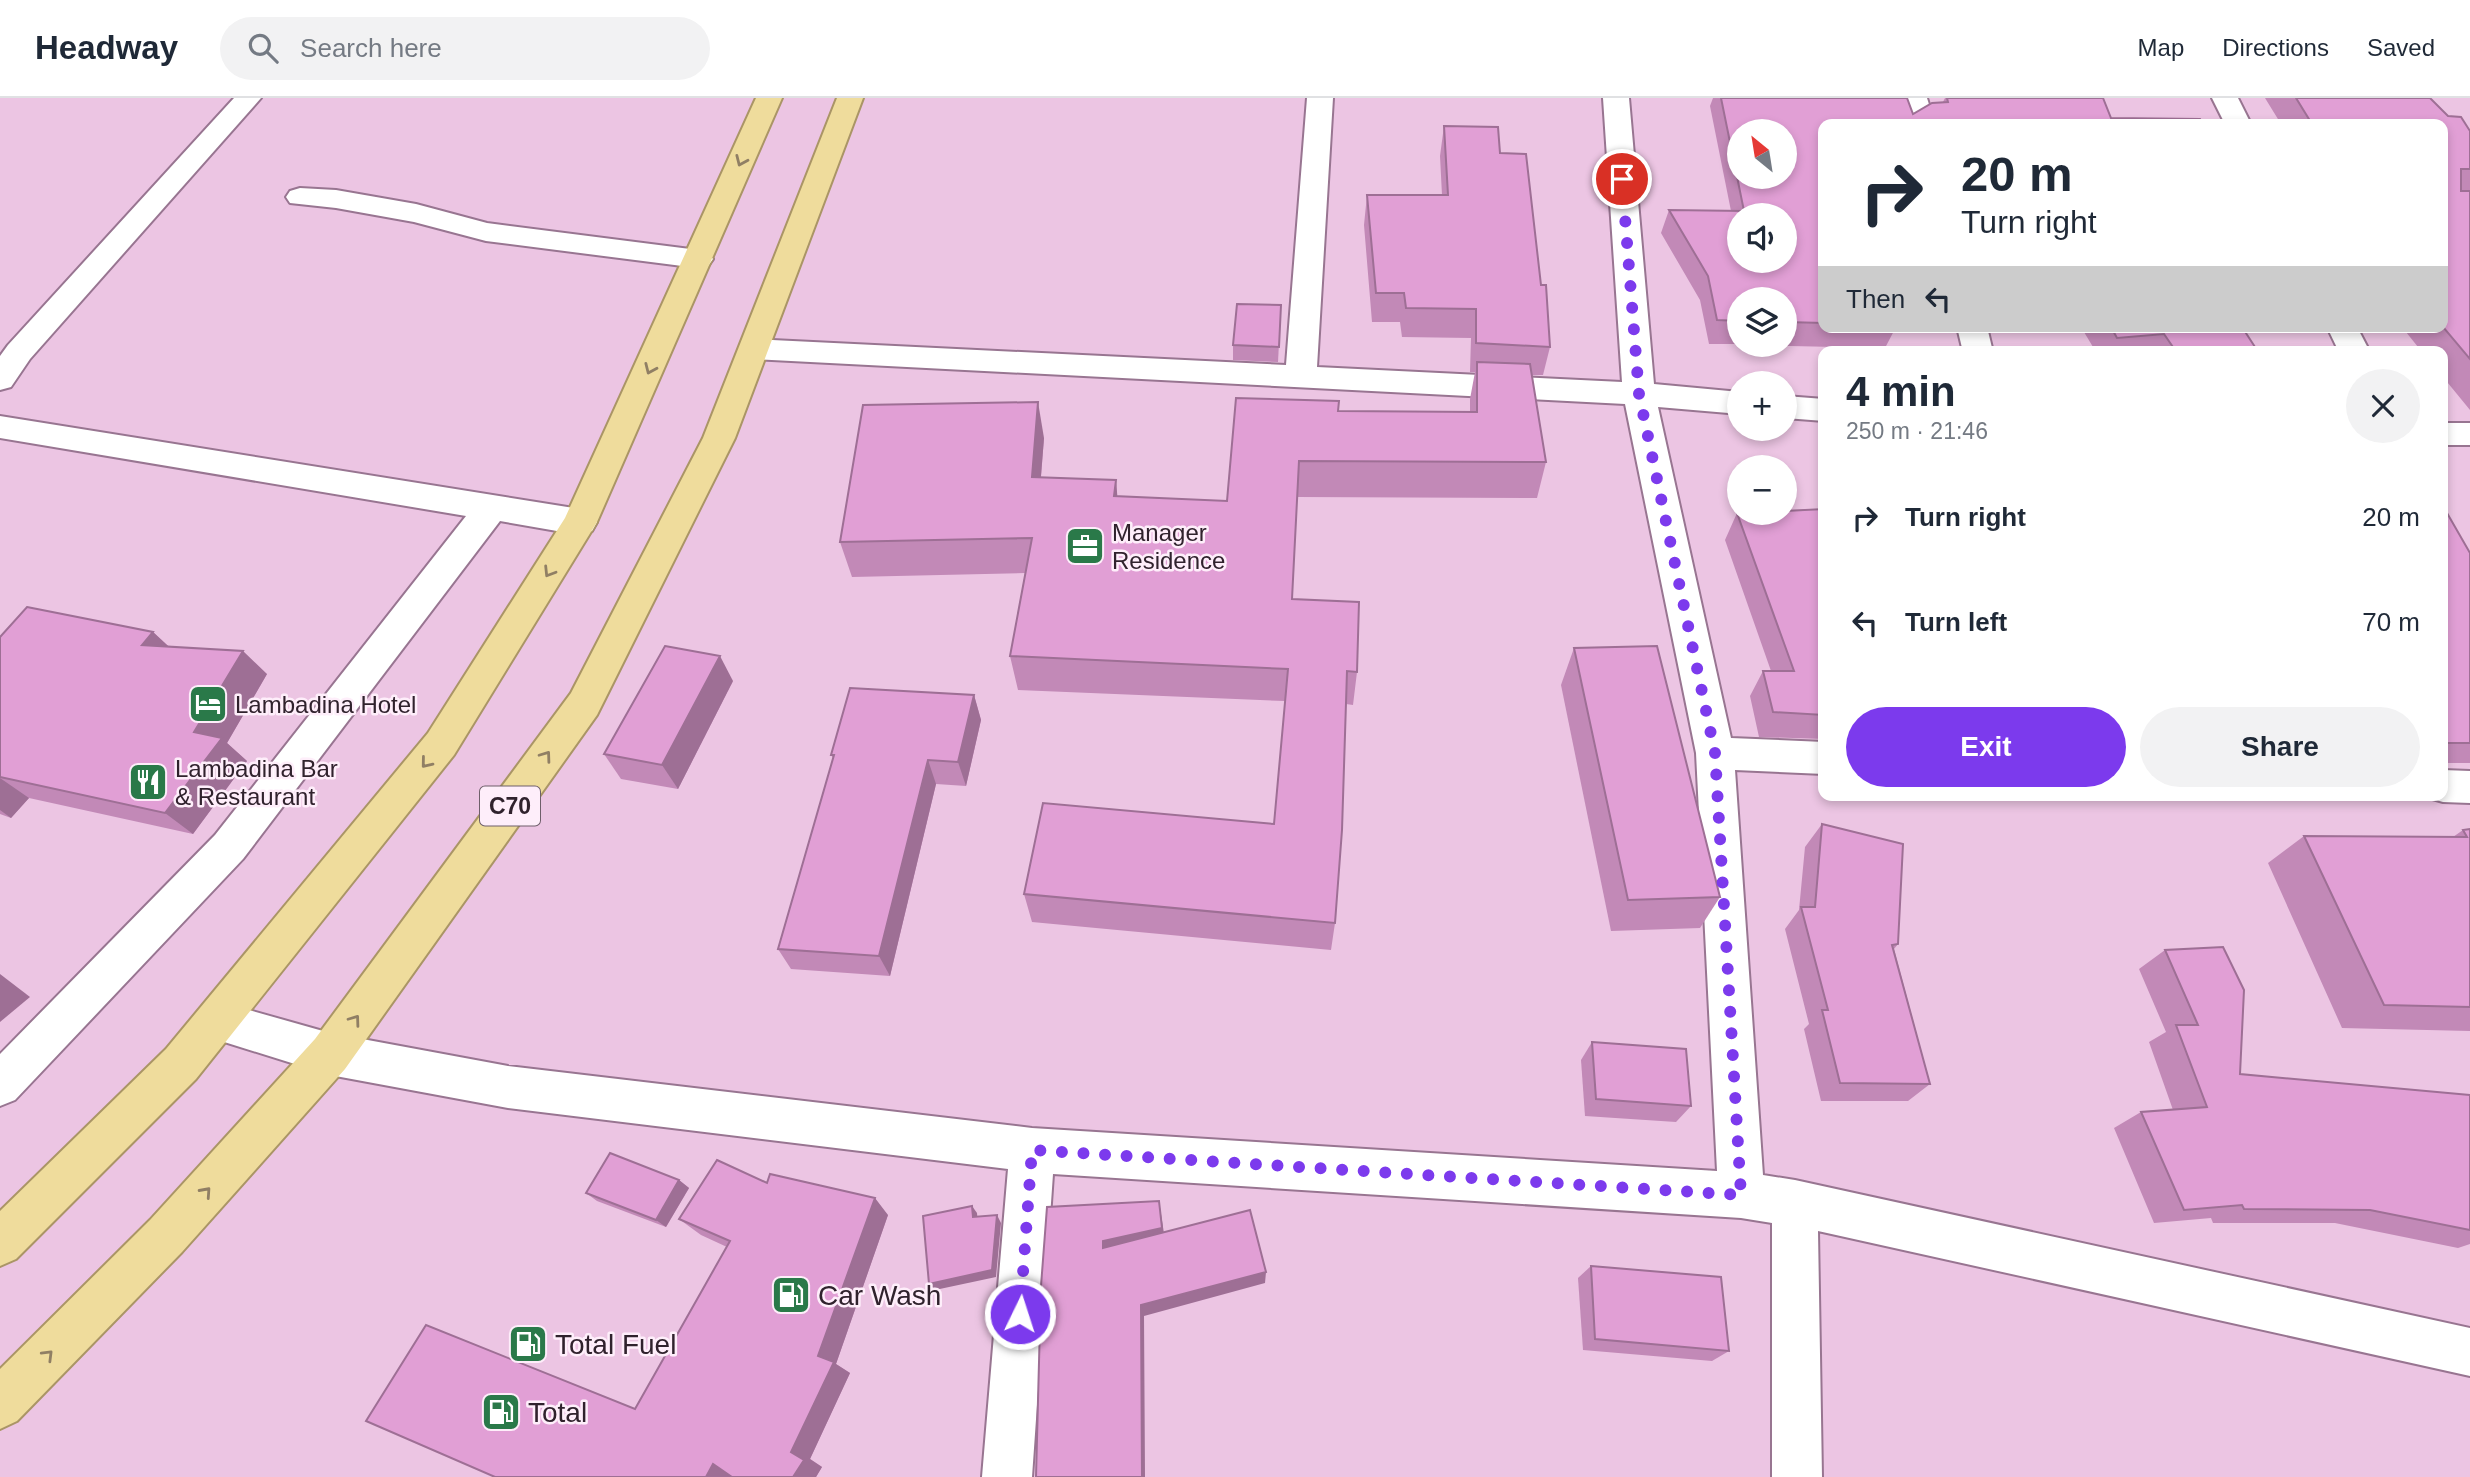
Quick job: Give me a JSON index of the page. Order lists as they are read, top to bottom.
{
  "streets": {
    "highway": ["C70"]
  },
  "places": {
    "office": ["Manager Residence"],
    "hotel": ["Lambadina Hotel"],
    "restaurant": ["Lambadina Bar & Restaurant"],
    "fuel station": ["Car Wash", "Total Fuel", "Total"]
  },
  "north": "top left",
  "page": {
    "header": "Headway",
    "search": "Search here",
    "nav": ["Map", "Directions", "Saved"],
    "map_buttons": ["+", "−"],
    "turn": ["20 m", "Turn right"],
    "then": "Then",
    "heading": ["4 min", "250 m · 21:46"],
    "list": [
      {
        "name": "Turn right",
        "value": "20 m"
      },
      {
        "name": "Turn left",
        "value": "70 m"
      }
    ],
    "buttons": ["Exit", "Share"]
  }
}
